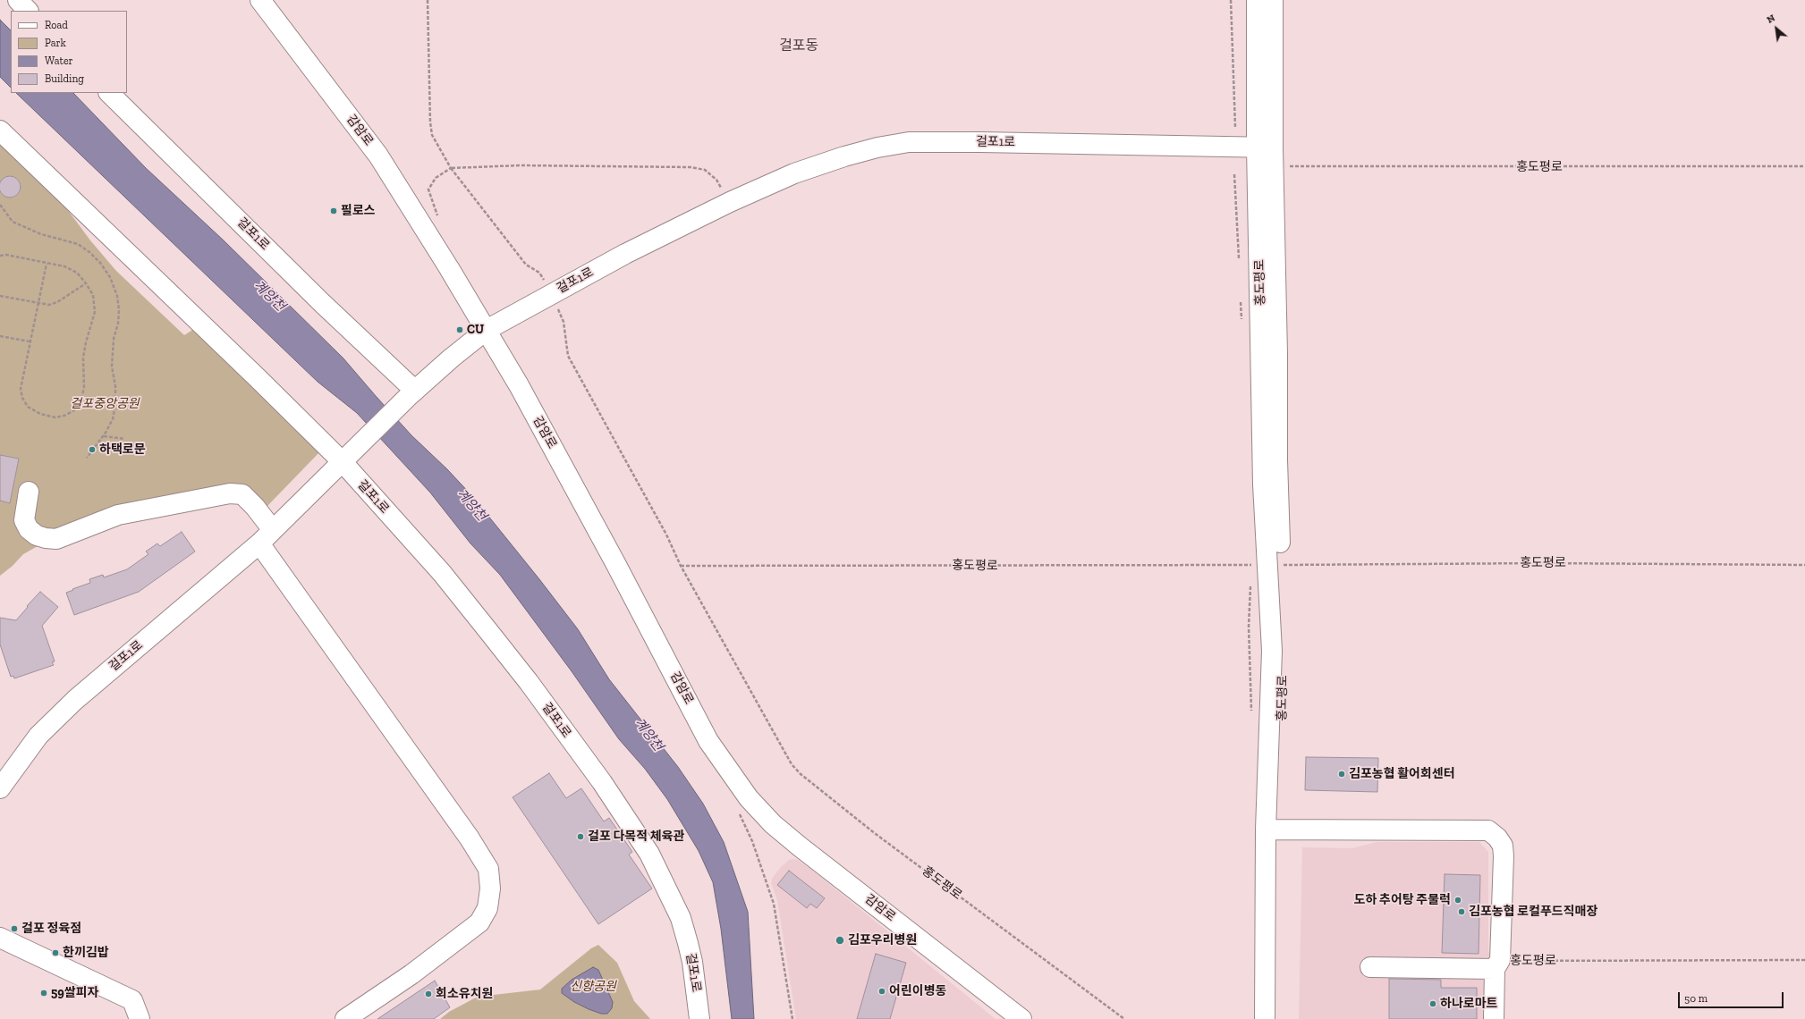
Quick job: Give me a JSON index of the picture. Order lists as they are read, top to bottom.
{
  "streets": {
    "street": ["감암로", "걸포1로", "홍도평로"]
  },
  "crossings": [
    ["감암로", "걸포1로"],
    ["걸포1로", "홍도평로"]
  ],
  "districts": ["걸포동"],
  "water": ["계양천"],
  "parks": ["걸포중앙공원", "신향공원"],
  "places": [
    "필로스",
    "CU",
    "하택로문",
    "김포농협 활어회센터",
    "걸포 다목적 체육관",
    "도하 추어탕 주물럭",
    "김포농협 로컬푸드직매장",
    "걸포 정육점",
    "김포우리병원",
    "한끼김밥",
    "어린이병동",
    "59쌀피자",
    "회소유치원",
    "하나로마트"
  ],
  "legend": [
    "Road",
    "Park",
    "Water",
    "Building"
  ],
  "scale_bar": "50 m",
  "north": "top left"
}
